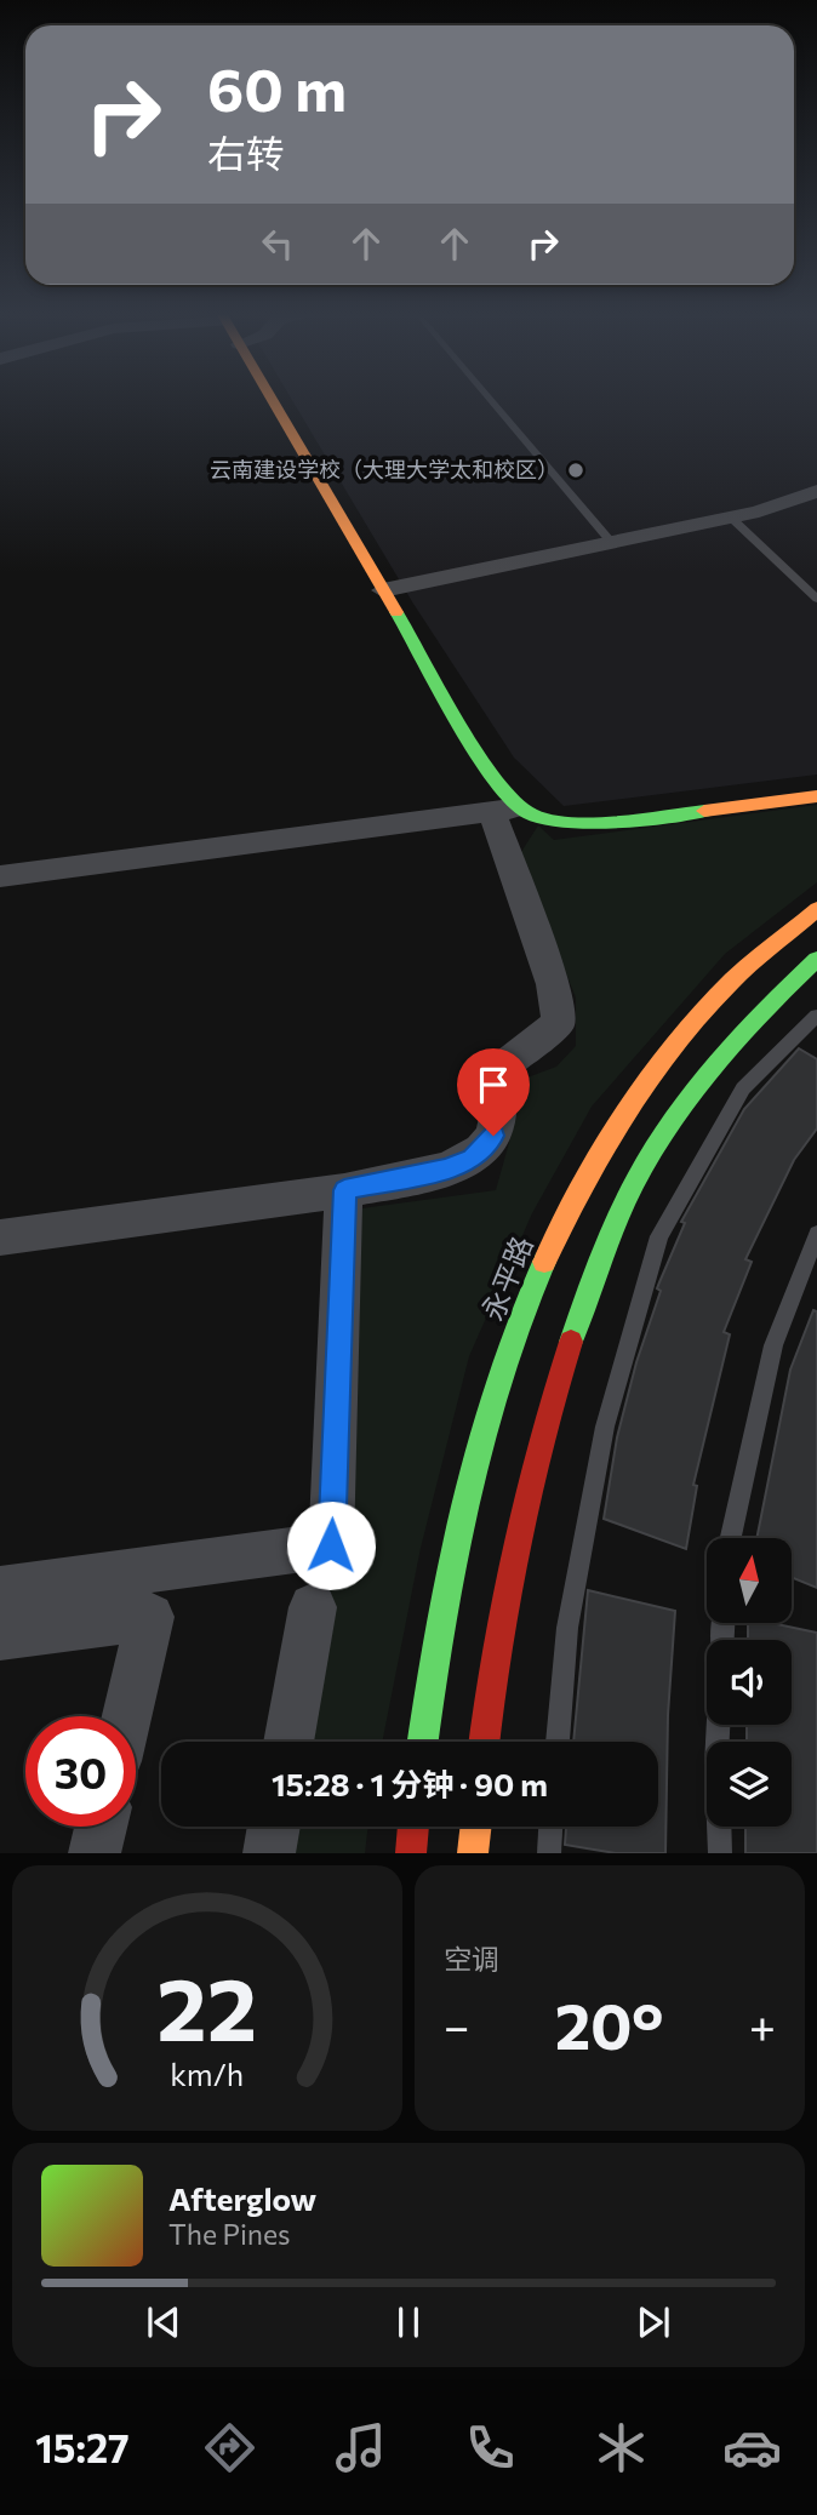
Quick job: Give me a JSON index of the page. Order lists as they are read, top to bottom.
{
  "streets": {
    "street": ["永平路"]
  },
  "places": ["云南建设学校（大理大学太和校区）"],
  "north": "top",
  "page": {
    "turn": ["60 m", "右转"],
    "limit": "30",
    "trip": "15:28 · 1 分钟 · 90 m",
    "tile": "空调",
    "heat": ["−", "20°", "+"],
    "song": ["Afterglow", "The Pines"],
    "tabs": "15:27",
    "gauge": ["22", "km/h"]
  }
}
